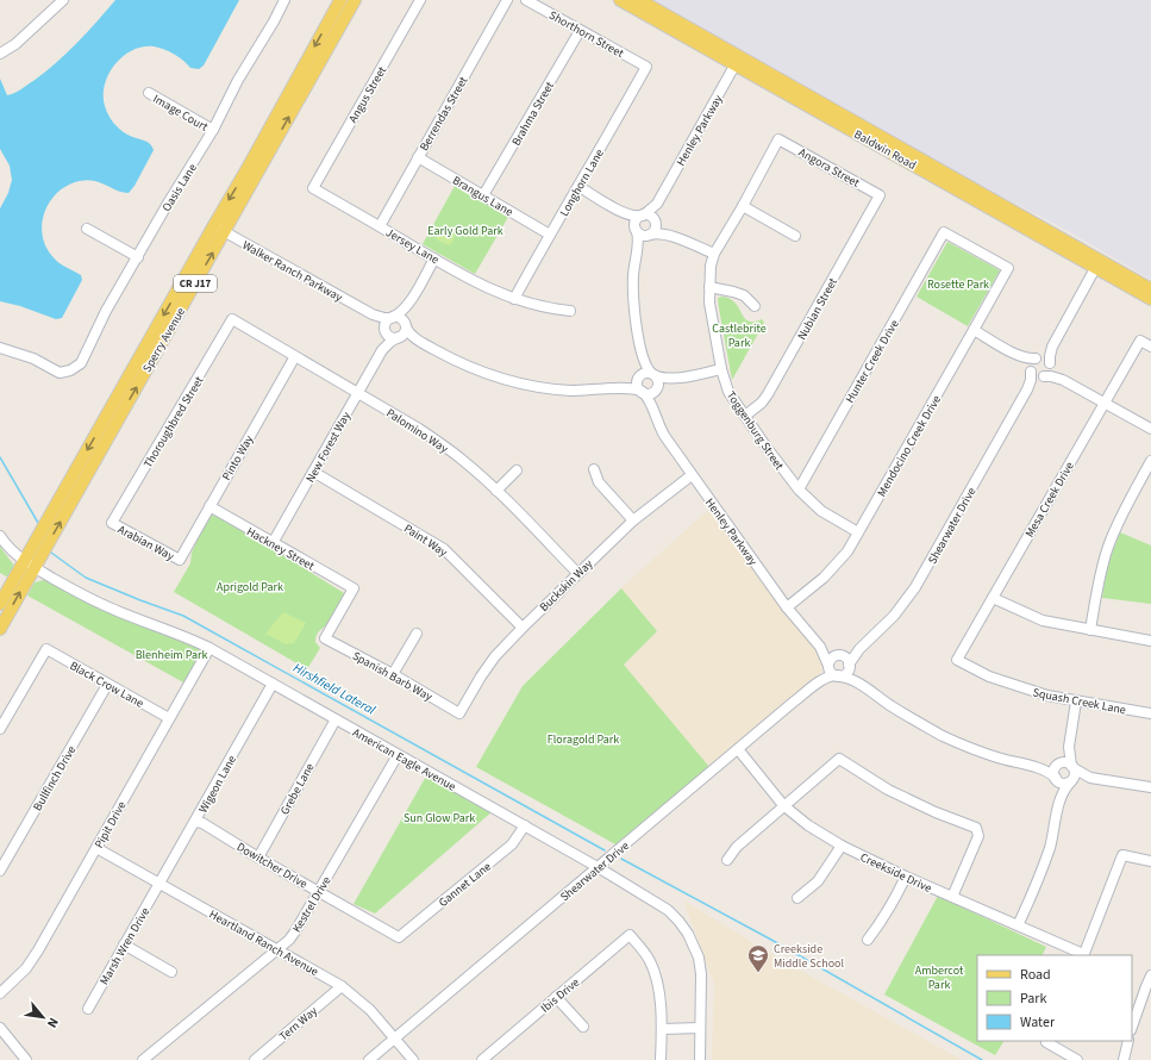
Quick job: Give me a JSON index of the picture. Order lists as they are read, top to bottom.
{
  "streets": {
    "main road": ["Baldwin Road", "CR J17", "Sperry Avenue"],
    "street": [
      "Shorthorn Street",
      "Angus Street",
      "Image Court",
      "Berrendas Street",
      "Brahma Street",
      "Henley Parkway",
      "Angora Street",
      "Longhorn Lane",
      "Oasis Lane",
      "Brangus Lane",
      "Jersey Lane",
      "Walker Ranch Parkway",
      "Nubian Street",
      "Hunter Creek Drive",
      "Thoroughbred Street",
      "Palomino Way",
      "Toggenburg Street",
      "Mendocino Creek Drive",
      "New Forest Way",
      "Pinto Way",
      "Mesa Creek Drive",
      "Shearwater Drive",
      "Paint Way",
      "Arabian Way",
      "Hackney Street",
      "Buckskin Way",
      "Spanish Barb Way",
      "Black Crow Lane",
      "Squash Creek Lane",
      "American Eagle Avenue",
      "Bullfinch Drive",
      "Wigeon Lane",
      "Grebe Lane",
      "Pipit Drive",
      "Dowitcher Drive",
      "Creekside Drive",
      "Gannet Lane",
      "Kestrel Drive",
      "Heartland Ranch Avenue",
      "Marsh Wren Drive",
      "Ibis Drive",
      "Tern Way"
    ]
  },
  "crossings": [
    ["Shorthorn Street", "Brahma Street"],
    ["Shorthorn Street", "Longhorn Lane"],
    ["Angus Street", "Jersey Lane"],
    ["Image Court", "Oasis Lane"],
    ["Berrendas Street", "Brangus Lane"],
    ["Berrendas Street", "Jersey Lane"],
    ["Brahma Street", "Brangus Lane"],
    ["Henley Parkway", "Baldwin Road"],
    ["Henley Parkway", "Mendocino Creek Drive"],
    ["Henley Parkway", "Shearwater Drive"],
    ["Henley Parkway", "Buckskin Way"],
    ["Angora Street", "Nubian Street"],
    ["Angora Street", "Toggenburg Street"],
    ["Longhorn Lane", "Brangus Lane"],
    ["Longhorn Lane", "Jersey Lane"],
    ["Walker Ranch Parkway", "Sperry Avenue"],
    ["Walker Ranch Parkway", "New Forest Way"],
    ["Nubian Street", "Toggenburg Street"],
    ["Sperry Avenue", "American Eagle Avenue"],
    ["Hunter Creek Drive", "Toggenburg Street"],
    ["Hunter Creek Drive", "Mendocino Creek Drive"],
    ["Thoroughbred Street", "Palomino Way"],
    ["Thoroughbred Street", "Arabian Way"],
    ["Palomino Way", "New Forest Way"],
    ["Palomino Way", "Pinto Way"],
    ["Palomino Way", "Buckskin Way"],
    ["Toggenburg Street", "Mendocino Creek Drive"],
    ["New Forest Way", "Paint Way"],
    ["New Forest Way", "Hackney Street"],
    ["Pinto Way", "Arabian Way"],
    ["Pinto Way", "Hackney Street"],
    ["Mesa Creek Drive", "Squash Creek Lane"],
    ["Shearwater Drive", "American Eagle Avenue"],
    ["Shearwater Drive", "Creekside Drive"],
    ["Shearwater Drive", "Heartland Ranch Avenue"],
    ["Paint Way", "Buckskin Way"],
    ["Hackney Street", "Spanish Barb Way"],
    ["Buckskin Way", "Spanish Barb Way"],
    ["Black Crow Lane", "Bullfinch Drive"],
    ["Black Crow Lane", "Pipit Drive"],
    ["American Eagle Avenue", "Wigeon Lane"],
    ["American Eagle Avenue", "Grebe Lane"],
    ["American Eagle Avenue", "Pipit Drive"],
    ["American Eagle Avenue", "Gannet Lane"],
    ["American Eagle Avenue", "Kestrel Drive"],
    ["Wigeon Lane", "Dowitcher Drive"],
    ["Wigeon Lane", "Heartland Ranch Avenue"],
    ["Wigeon Lane", "Marsh Wren Drive"],
    ["Grebe Lane", "Dowitcher Drive"],
    ["Pipit Drive", "Heartland Ranch Avenue"],
    ["Dowitcher Drive", "Gannet Lane"],
    ["Dowitcher Drive", "Kestrel Drive"],
    ["Kestrel Drive", "Heartland Ranch Avenue"],
    ["Heartland Ranch Avenue", "Marsh Wren Drive"],
    ["Heartland Ranch Avenue", "Tern Way"]
  ],
  "water": ["Hirshfield Lateral"],
  "parks": [
    "Early Gold Park",
    "Rosette Park",
    "Castlebrite Park",
    "Aprigold Park",
    "Blenheim Park",
    "Floragold Park",
    "Sun Glow Park",
    "Ambercot Park"
  ],
  "places": {
    "school or university": ["Creekside Middle School"]
  },
  "legend": ["Road", "Park", "Water"],
  "north": "bottom right"
}
